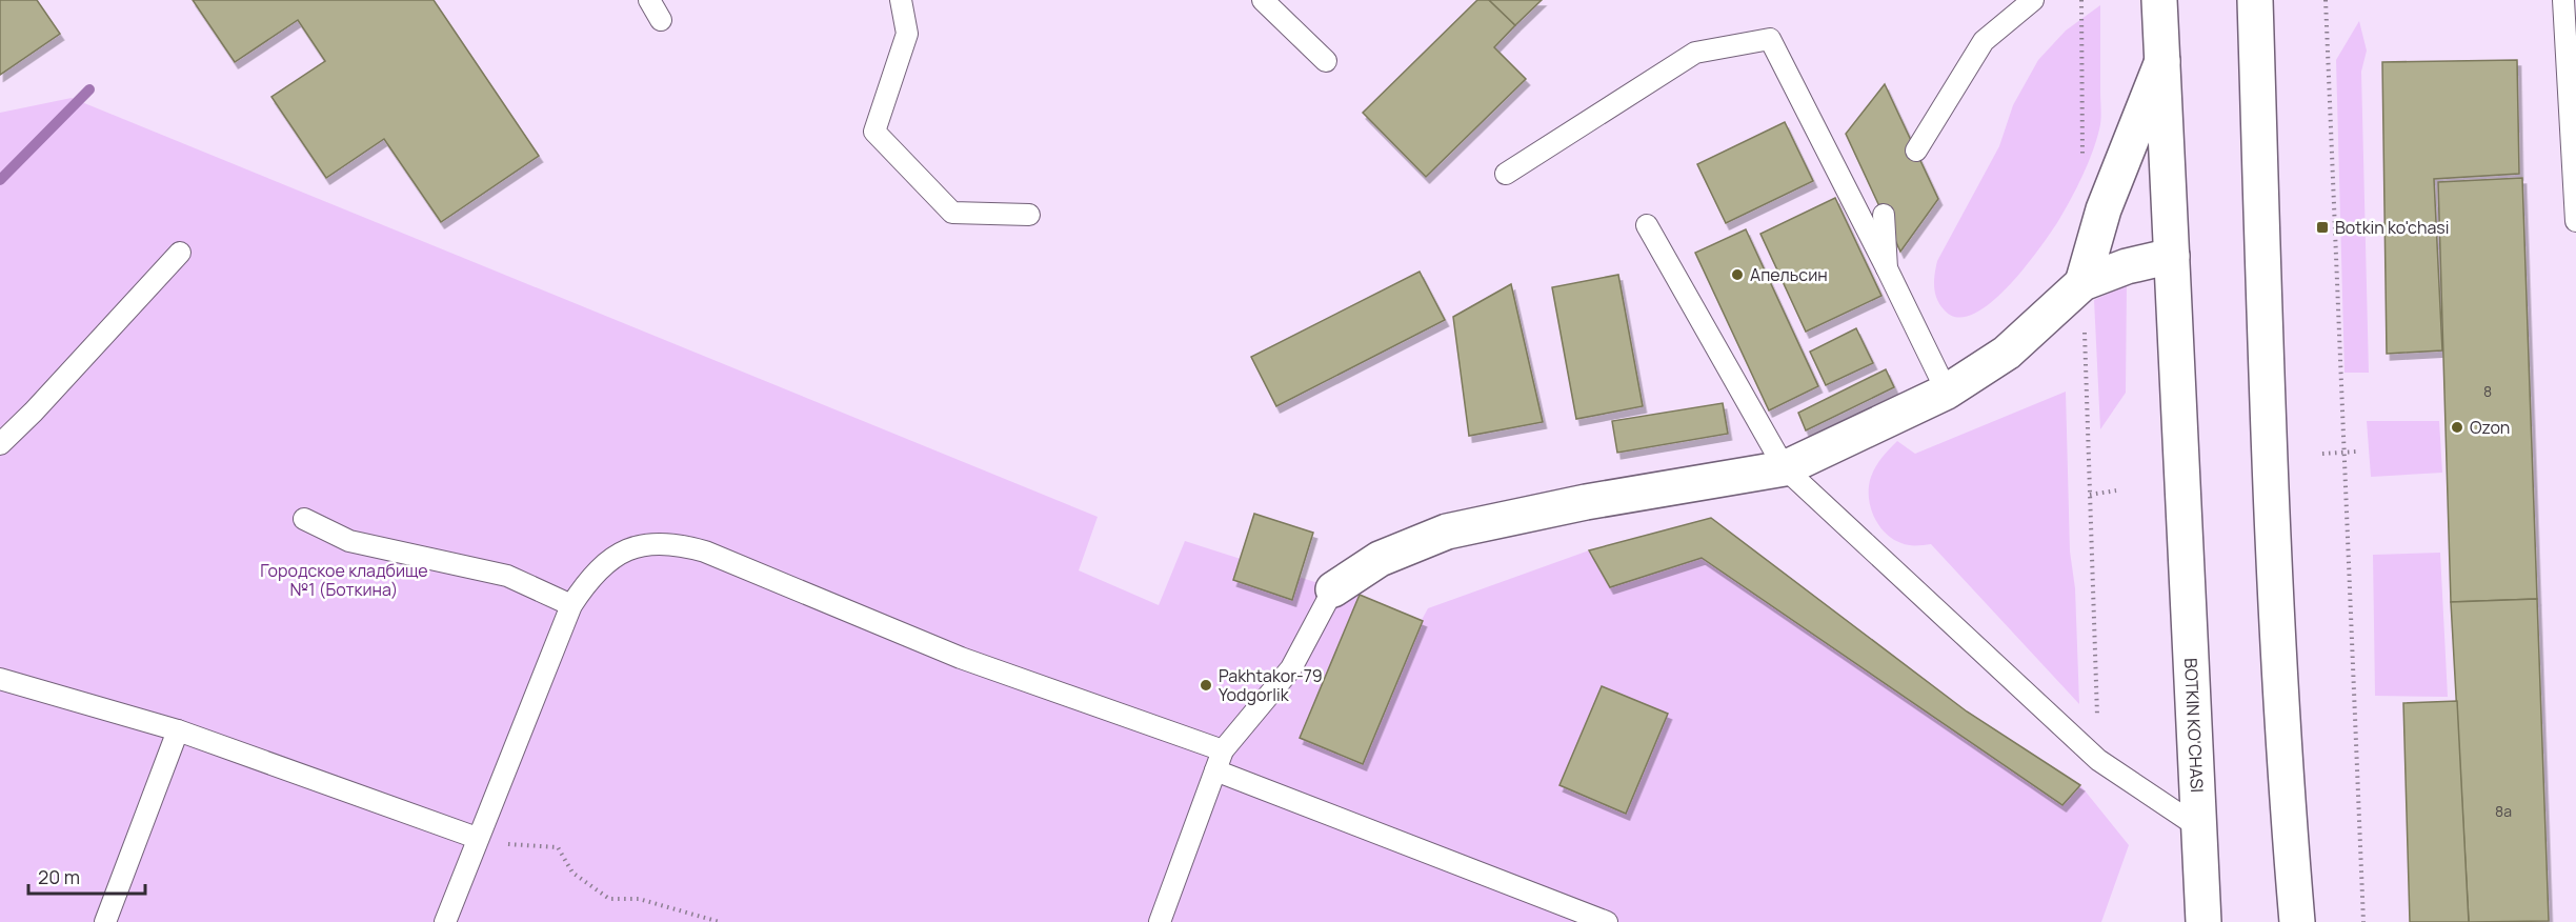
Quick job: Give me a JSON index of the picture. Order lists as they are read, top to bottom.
{
  "streets": {
    "main road": ["BOTKIN KO'CHASI"]
  },
  "parks": ["Городское кладбище №1 (Боткина)"],
  "places": {
    "transit": ["Botkin ko'chasi"],
    "other": ["Апельсин", "Ozon", "Pakhtakor-79 Yodgorlik"]
  },
  "house_numbers": ["8", "8a"],
  "scale_bar": "20 m"
}
